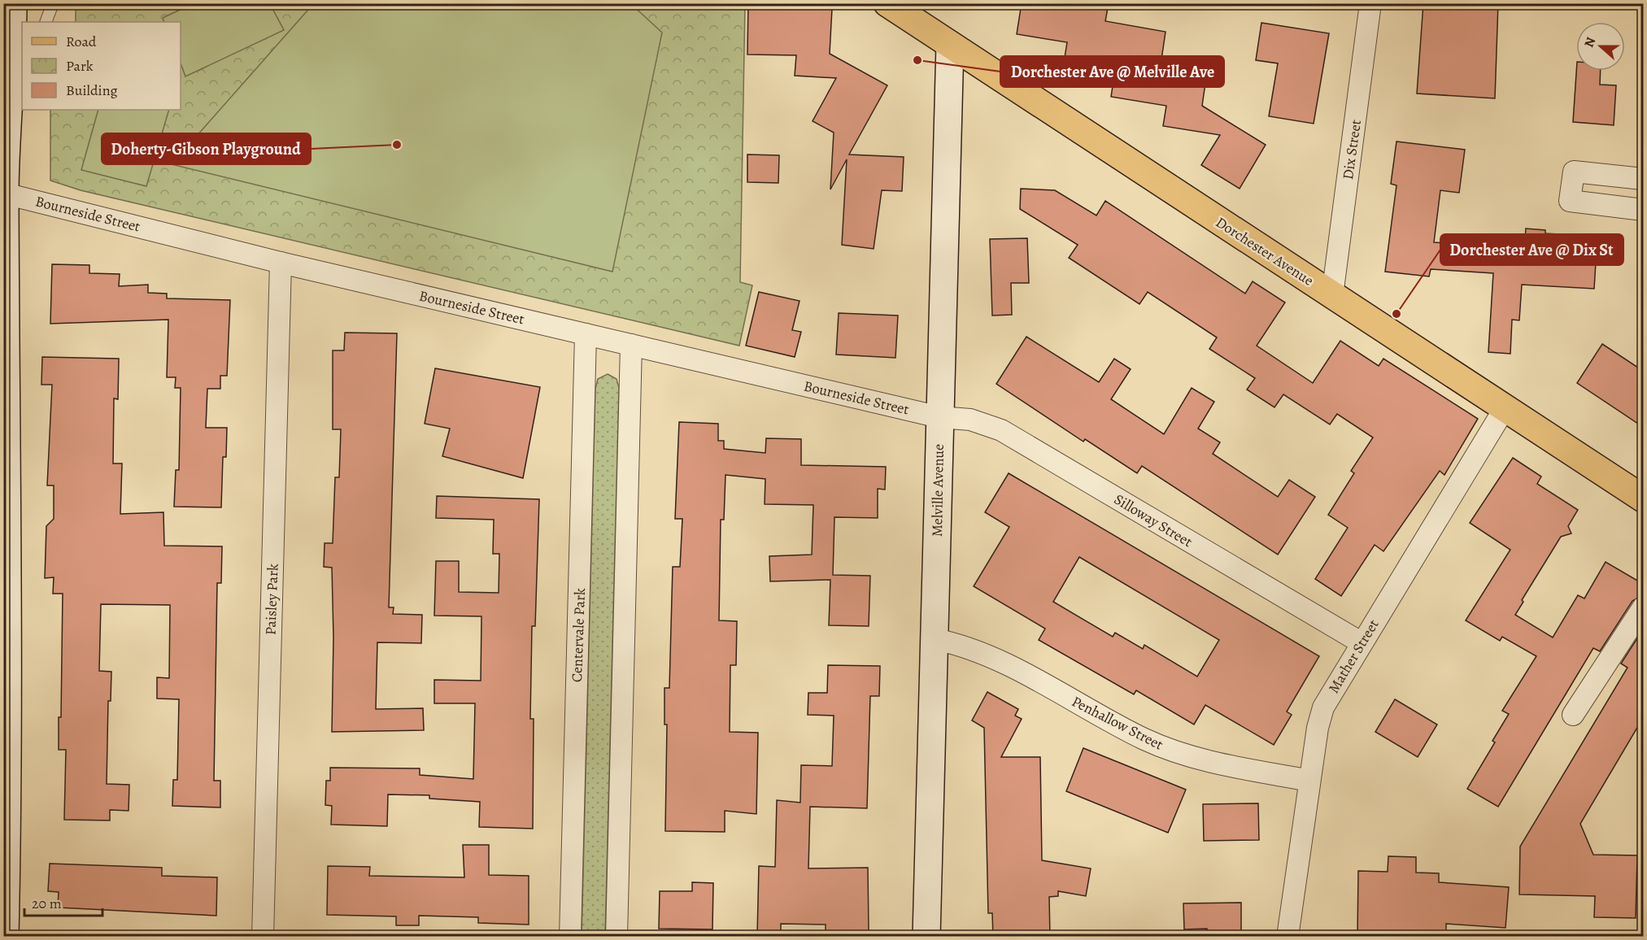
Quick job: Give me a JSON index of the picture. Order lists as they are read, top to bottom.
{
  "streets": {
    "main road": ["Dorchester Avenue"],
    "street": [
      "Dix Street",
      "Bourneside Street",
      "Melville Avenue",
      "Silloway Street",
      "Paisley Park",
      "Centervale Park",
      "Mather Street",
      "Penhallow Street"
    ]
  },
  "crossings": [
    ["Dix Street", "Dorchester Avenue"],
    ["Bourneside Street", "Melville Avenue"],
    ["Bourneside Street", "Silloway Street"],
    ["Bourneside Street", "Paisley Park"],
    ["Bourneside Street", "Centervale Park"],
    ["Dorchester Avenue", "Melville Avenue"],
    ["Dorchester Avenue", "Mather Street"],
    ["Melville Avenue", "Silloway Street"],
    ["Melville Avenue", "Penhallow Street"],
    ["Silloway Street", "Mather Street"],
    ["Mather Street", "Penhallow Street"]
  ],
  "places": ["Dorchester Ave @ Melville Ave", "Doherty-Gibson Playground", "Dorchester Ave @ Dix St"],
  "legend": ["Road", "Park", "Building"],
  "scale_bar": "20 m",
  "north": "left"
}
